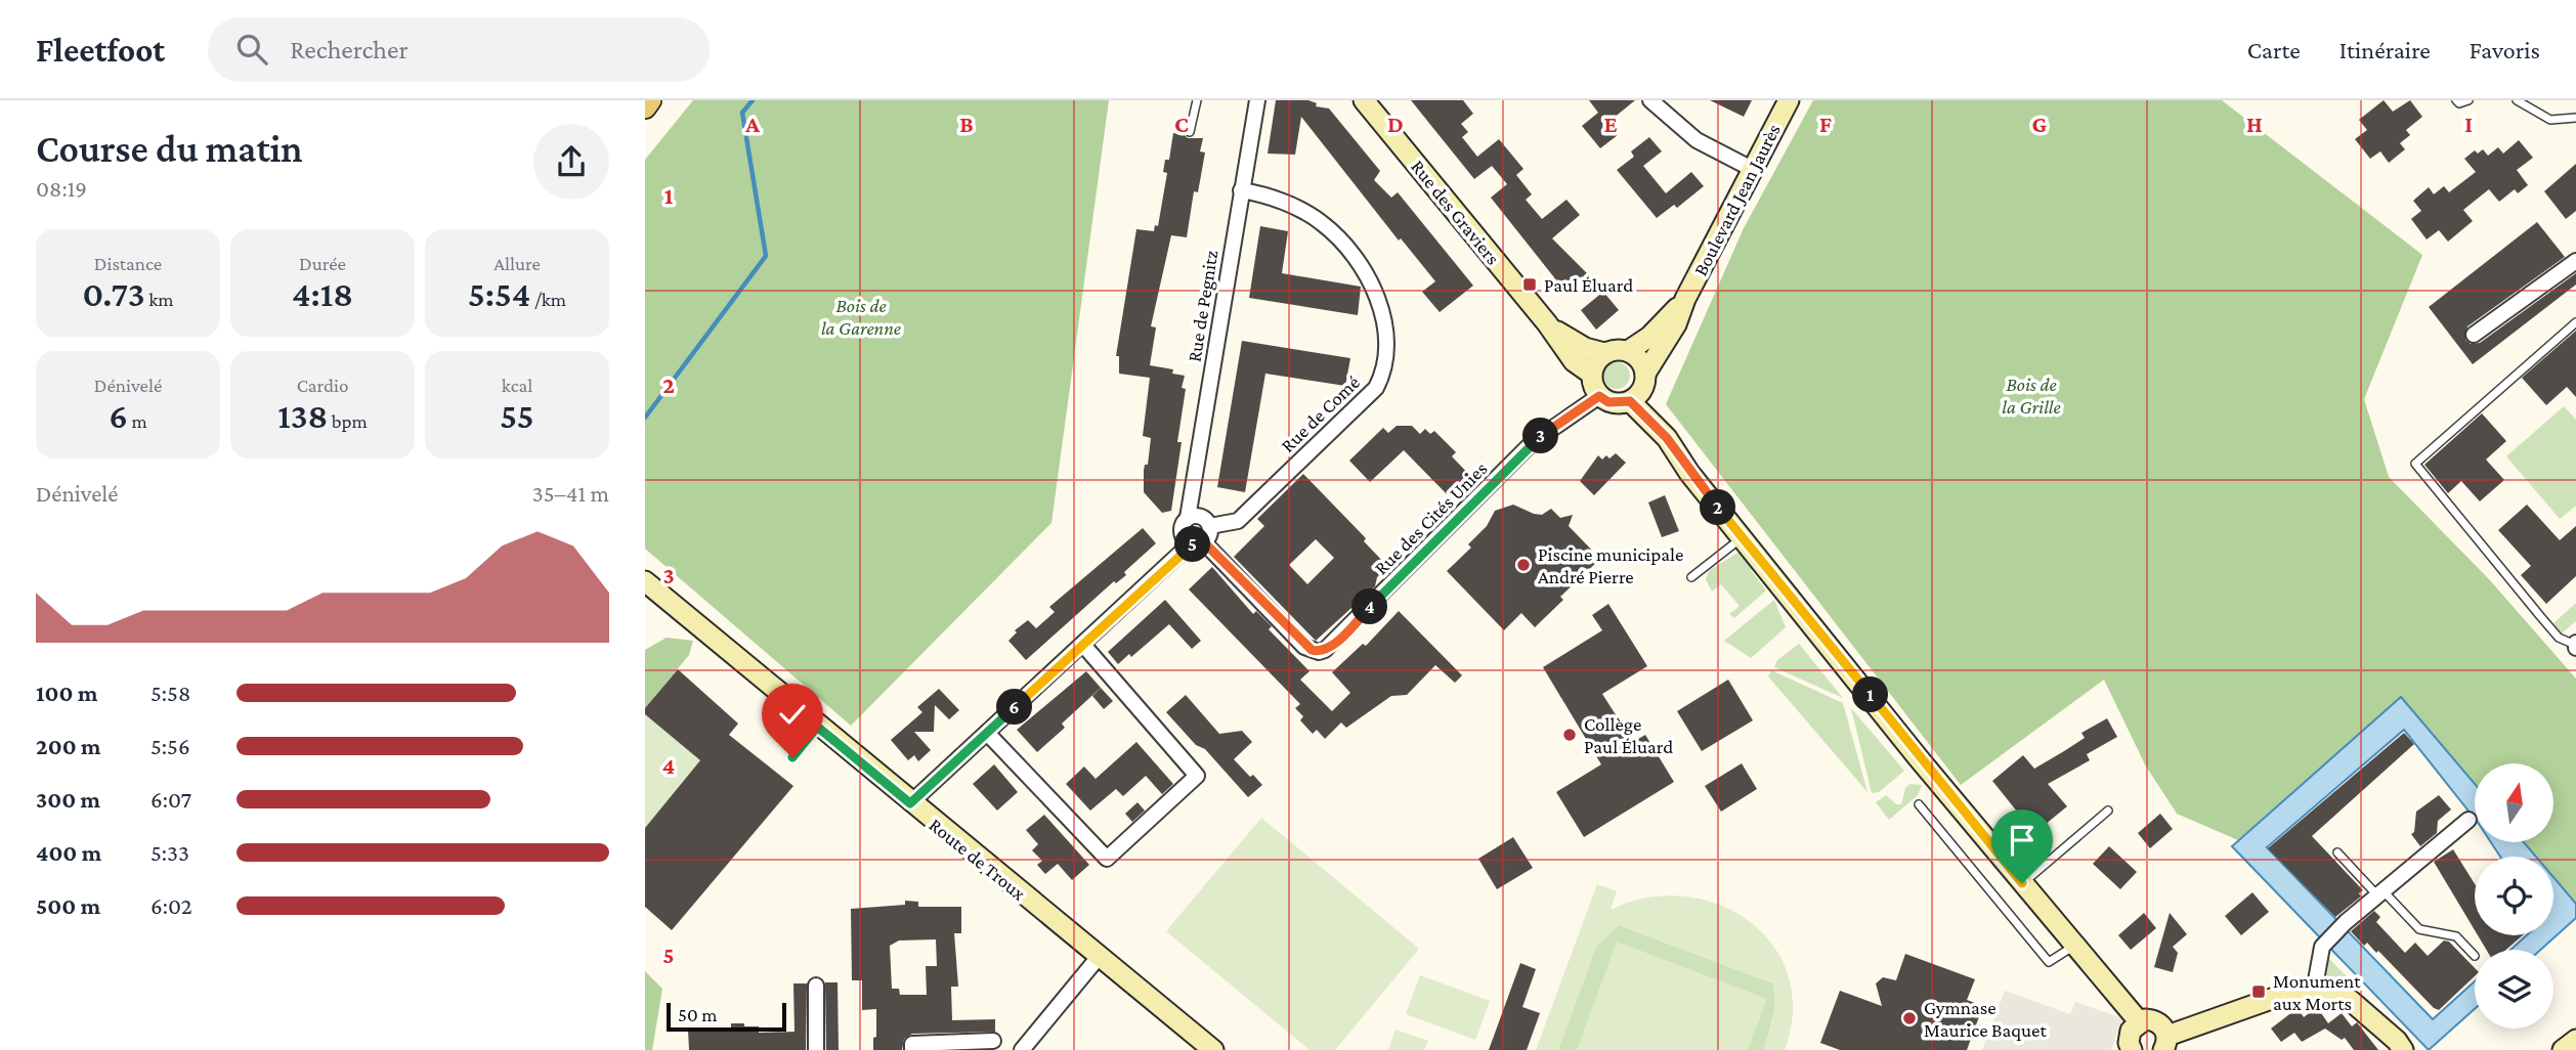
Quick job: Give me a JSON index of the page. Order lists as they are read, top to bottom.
{
  "streets": {
    "street": [
      "Boulevard Jean Jaurès",
      "Rue des Graviers",
      "Rue de Pegnitz",
      "Rue de Comé",
      "Rue des Cités Unies",
      "Route de Troux"
    ]
  },
  "crossings": [
    ["Boulevard Jean Jaurès", "Rue des Graviers"],
    ["Boulevard Jean Jaurès", "Rue des Cités Unies"],
    ["Rue des Graviers", "Rue des Cités Unies"],
    ["Rue de Pegnitz", "Rue de Comé"],
    ["Rue de Pegnitz", "Rue des Cités Unies"],
    ["Rue de Comé", "Rue des Cités Unies"]
  ],
  "parks": ["Bois de la Garenne", "Bois de la Grille"],
  "places": {
    "transit": ["Paul Éluard", "Monument aux Morts"],
    "other": ["Piscine municipale André Pierre", "Collège Paul Éluard", "Gymnase Maurice Baquet"]
  },
  "scale_bar": "50 m",
  "north": "top",
  "page": {
    "header": "Fleetfoot",
    "search": "Rechercher",
    "nav": ["Carte", "Itinéraire", "Favoris"],
    "heading": ["Course du matin", "08:19"],
    "stats": [
      ["Distance", "0.73 km"],
      ["Durée", "4:18"],
      ["Allure", "5:54 /km"],
      ["Dénivelé", "6 m"],
      ["Cardio", "138 bpm"],
      ["kcal", "55"]
    ],
    "pins": [
      "3",
      "2",
      "5",
      "4",
      "1",
      "6"
    ],
    "chart": ["Dénivelé", "35–41 m"],
    "list": [
      {
        "name": "100 m",
        "note": "5:58"
      },
      {
        "name": "200 m",
        "note": "5:56"
      },
      {
        "name": "300 m",
        "note": "6:07"
      },
      {
        "name": "400 m",
        "note": "5:33"
      },
      {
        "name": "500 m",
        "note": "6:02"
      }
    ],
    "scale": "50 m"
  },
  "grid": {
    "columns": [
      "A",
      "B",
      "C",
      "D",
      "E",
      "F",
      "G",
      "H",
      "I"
    ],
    "rows": [
      "1",
      "2",
      "3",
      "4",
      "5"
    ]
  }
}
